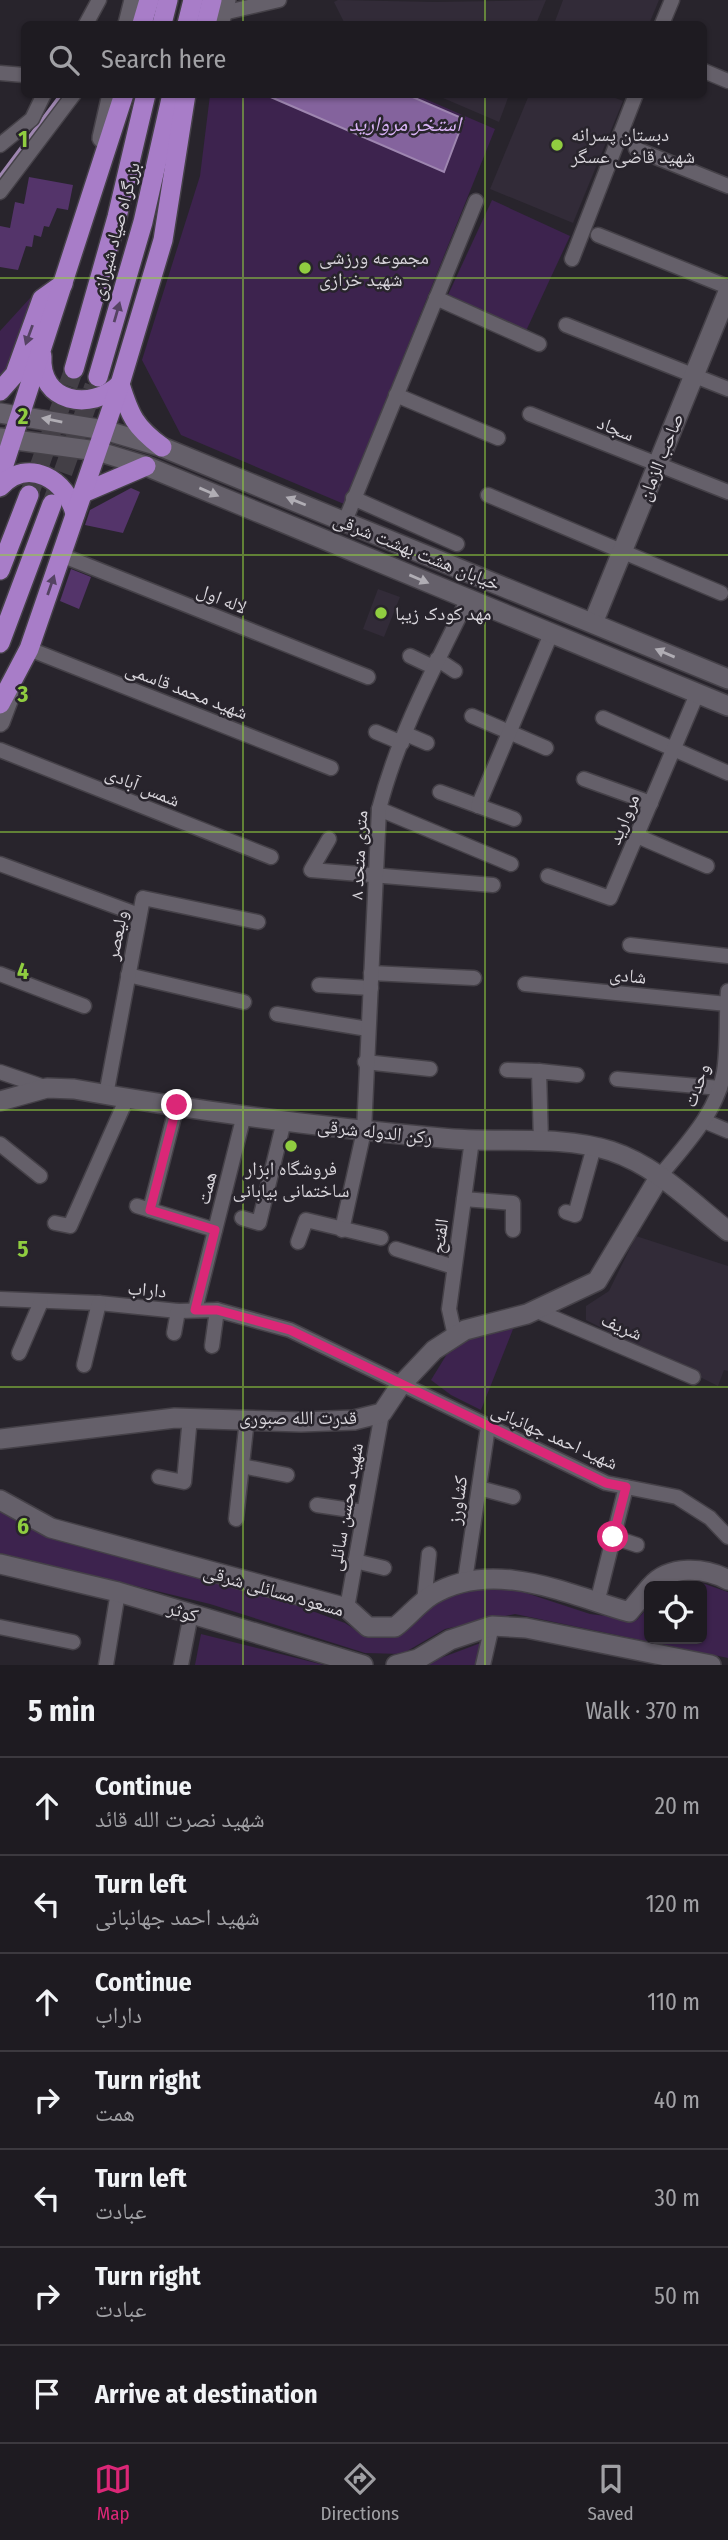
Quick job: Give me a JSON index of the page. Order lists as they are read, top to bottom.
{
  "streets": {
    "highway": ["بزرگراه صیاد شیرازی"],
    "main road": [
      "صاحب الزمان",
      "خیابان هشت بهشت شرقی",
      "رکن الدوله شرقی",
      "قدرت الله صبوری",
      "مسعود مسائلی شرقی",
      "کوثر"
    ],
    "street": [
      "سجاد",
      "لاله اول",
      "شهید محمد قاسمی",
      "شمس آبادی",
      "مروارید",
      "۸ متری متحد",
      "ولیعصر",
      "شادی",
      "وحدت",
      "همت",
      "الفتح",
      "داراب",
      "شریف",
      "شهید احمد جهانبانی",
      "کشاورز",
      "شهید محسن سائلی"
    ]
  },
  "crossings": [
    ["سجاد", "صاحب الزمان"],
    ["صاحب الزمان", "خیابان هشت بهشت شرقی"],
    ["خیابان هشت بهشت شرقی", "مروارید"],
    ["خیابان هشت بهشت شرقی", "۸ متری متحد"],
    ["۸ متری متحد", "رکن الدوله شرقی"],
    ["ولیعصر", "رکن الدوله شرقی"],
    ["شادی", "وحدت"],
    ["وحدت", "رکن الدوله شرقی"],
    ["وحدت", "قدرت الله صبوری"],
    ["رکن الدوله شرقی", "همت"],
    ["رکن الدوله شرقی", "الفتح"],
    ["رکن الدوله شرقی", "قدرت الله صبوری"],
    ["همت", "داراب"],
    ["الفتح", "قدرت الله صبوری"],
    ["داراب", "قدرت الله صبوری"],
    ["داراب", "شهید احمد جهانبانی"],
    ["شریف", "قدرت الله صبوری"],
    ["قدرت الله صبوری", "شهید احمد جهانبانی"],
    ["قدرت الله صبوری", "شهید محسن سائلی"],
    ["شهید احمد جهانبانی", "کشاورز"],
    ["کشاورز", "مسعود مسائلی شرقی"],
    ["شهید محسن سائلی", "مسعود مسائلی شرقی"]
  ],
  "water": ["استخر مروارید"],
  "places": [
    "دبستان پسرانه شهید قاضی عسگر",
    "مجموعه ورزشی شهید خرازی",
    "مهد کودک زیبا",
    "فروشگاه ابزار ساختمانی بیابانی"
  ],
  "page": {
    "search": "Search here",
    "heading": ["5 min", "Walk · 370 m"],
    "list": [
      ["Continue", "شهید نصرت الله قائد", "20 m"],
      ["Turn left", "شهید احمد جهانبانی", "120 m"],
      ["Continue", "داراب", "110 m"],
      ["Turn right", "همت", "40 m"],
      ["Turn left", "عبادت", "30 m"],
      ["Turn right", "عبادت", "50 m"],
      "Arrive at destination"
    ],
    "nav": ["Map", "Directions", "Saved"]
  },
  "grid": {
    "rows": [
      "1",
      "2",
      "3",
      "4",
      "5",
      "6"
    ]
  }
}
